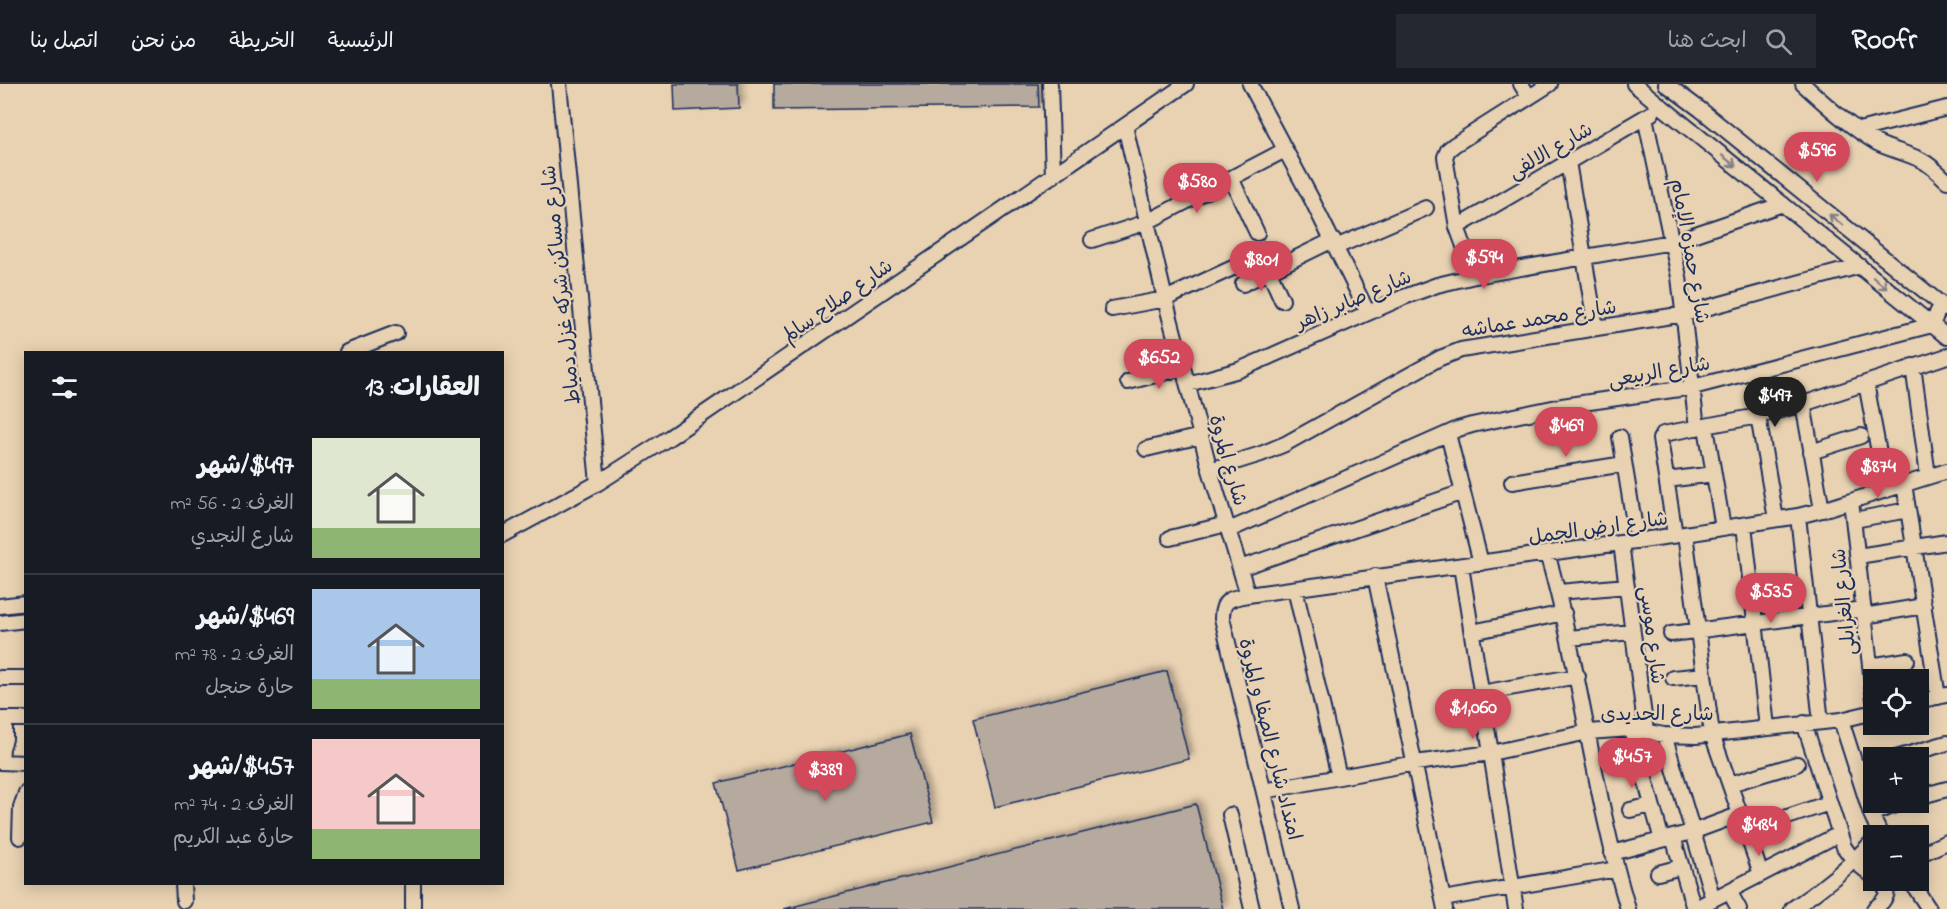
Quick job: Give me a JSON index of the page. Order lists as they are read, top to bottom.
{
  "streets": {
    "street": [
      "شارع الالفى",
      "شارع حمزه الإمام",
      "شارع مساكن شركه غزل دمياط",
      "شارع صابر زاهر",
      "شارع صلاح سالم",
      "شارع محمد عماشه",
      "شارع الربيعى",
      "شارع المروة",
      "شارع ارض الجمل",
      "شارع الغرابلى",
      "شارع موسى",
      "شارع الحديدى",
      "امتداد شارع الصفا و المروة"
    ]
  },
  "crossings": [
    ["شارع الالفى", "شارع حمزه الإمام"],
    ["شارع حمزه الإمام", "شارع صابر زاهر"],
    ["شارع حمزه الإمام", "شارع محمد عماشه"],
    ["شارع حمزه الإمام", "شارع الربيعى"],
    ["شارع حمزه الإمام", "شارع ارض الجمل"],
    ["شارع مساكن شركه غزل دمياط", "شارع صلاح سالم"],
    ["شارع صابر زاهر", "شارع المروة"],
    ["شارع صلاح سالم", "شارع المروة"],
    ["شارع محمد عماشه", "شارع المروة"],
    ["شارع الربيعى", "شارع المروة"],
    ["شارع المروة", "شارع ارض الجمل"],
    ["شارع المروة", "امتداد شارع الصفا و المروة"],
    ["شارع ارض الجمل", "شارع الغرابلى"],
    ["شارع ارض الجمل", "شارع موسى"],
    ["شارع ارض الجمل", "امتداد شارع الصفا و المروة"],
    ["شارع موسى", "شارع الحديدى"],
    ["شارع الحديدى", "امتداد شارع الصفا و المروة"]
  ],
  "page": {
    "header": "Roofr",
    "search": "ابحث هنا",
    "nav": [
      "الرئيسية",
      "الخريطة",
      "من نحن",
      "اتصل بنا"
    ],
    "price": [
      "$596",
      "$580",
      "$594",
      "$801",
      "$652",
      "$497",
      "$469",
      "$874",
      "$535",
      "$1,060",
      "$457",
      "$389",
      "$484"
    ],
    "heading": "العقارات: 13",
    "list": [
      {
        "name": "$497/شهر",
        "note": "الغرف: 2 · 56 m² · شارع النجدي"
      },
      {
        "name": "$469/شهر",
        "note": "الغرف: 2 · 78 m² · حارة حنجل"
      },
      {
        "name": "$457/شهر",
        "note": "الغرف: 2 · 74 m² · حارة عبد الكريم"
      }
    ],
    "map_buttons": ["+", "−"]
  }
}
